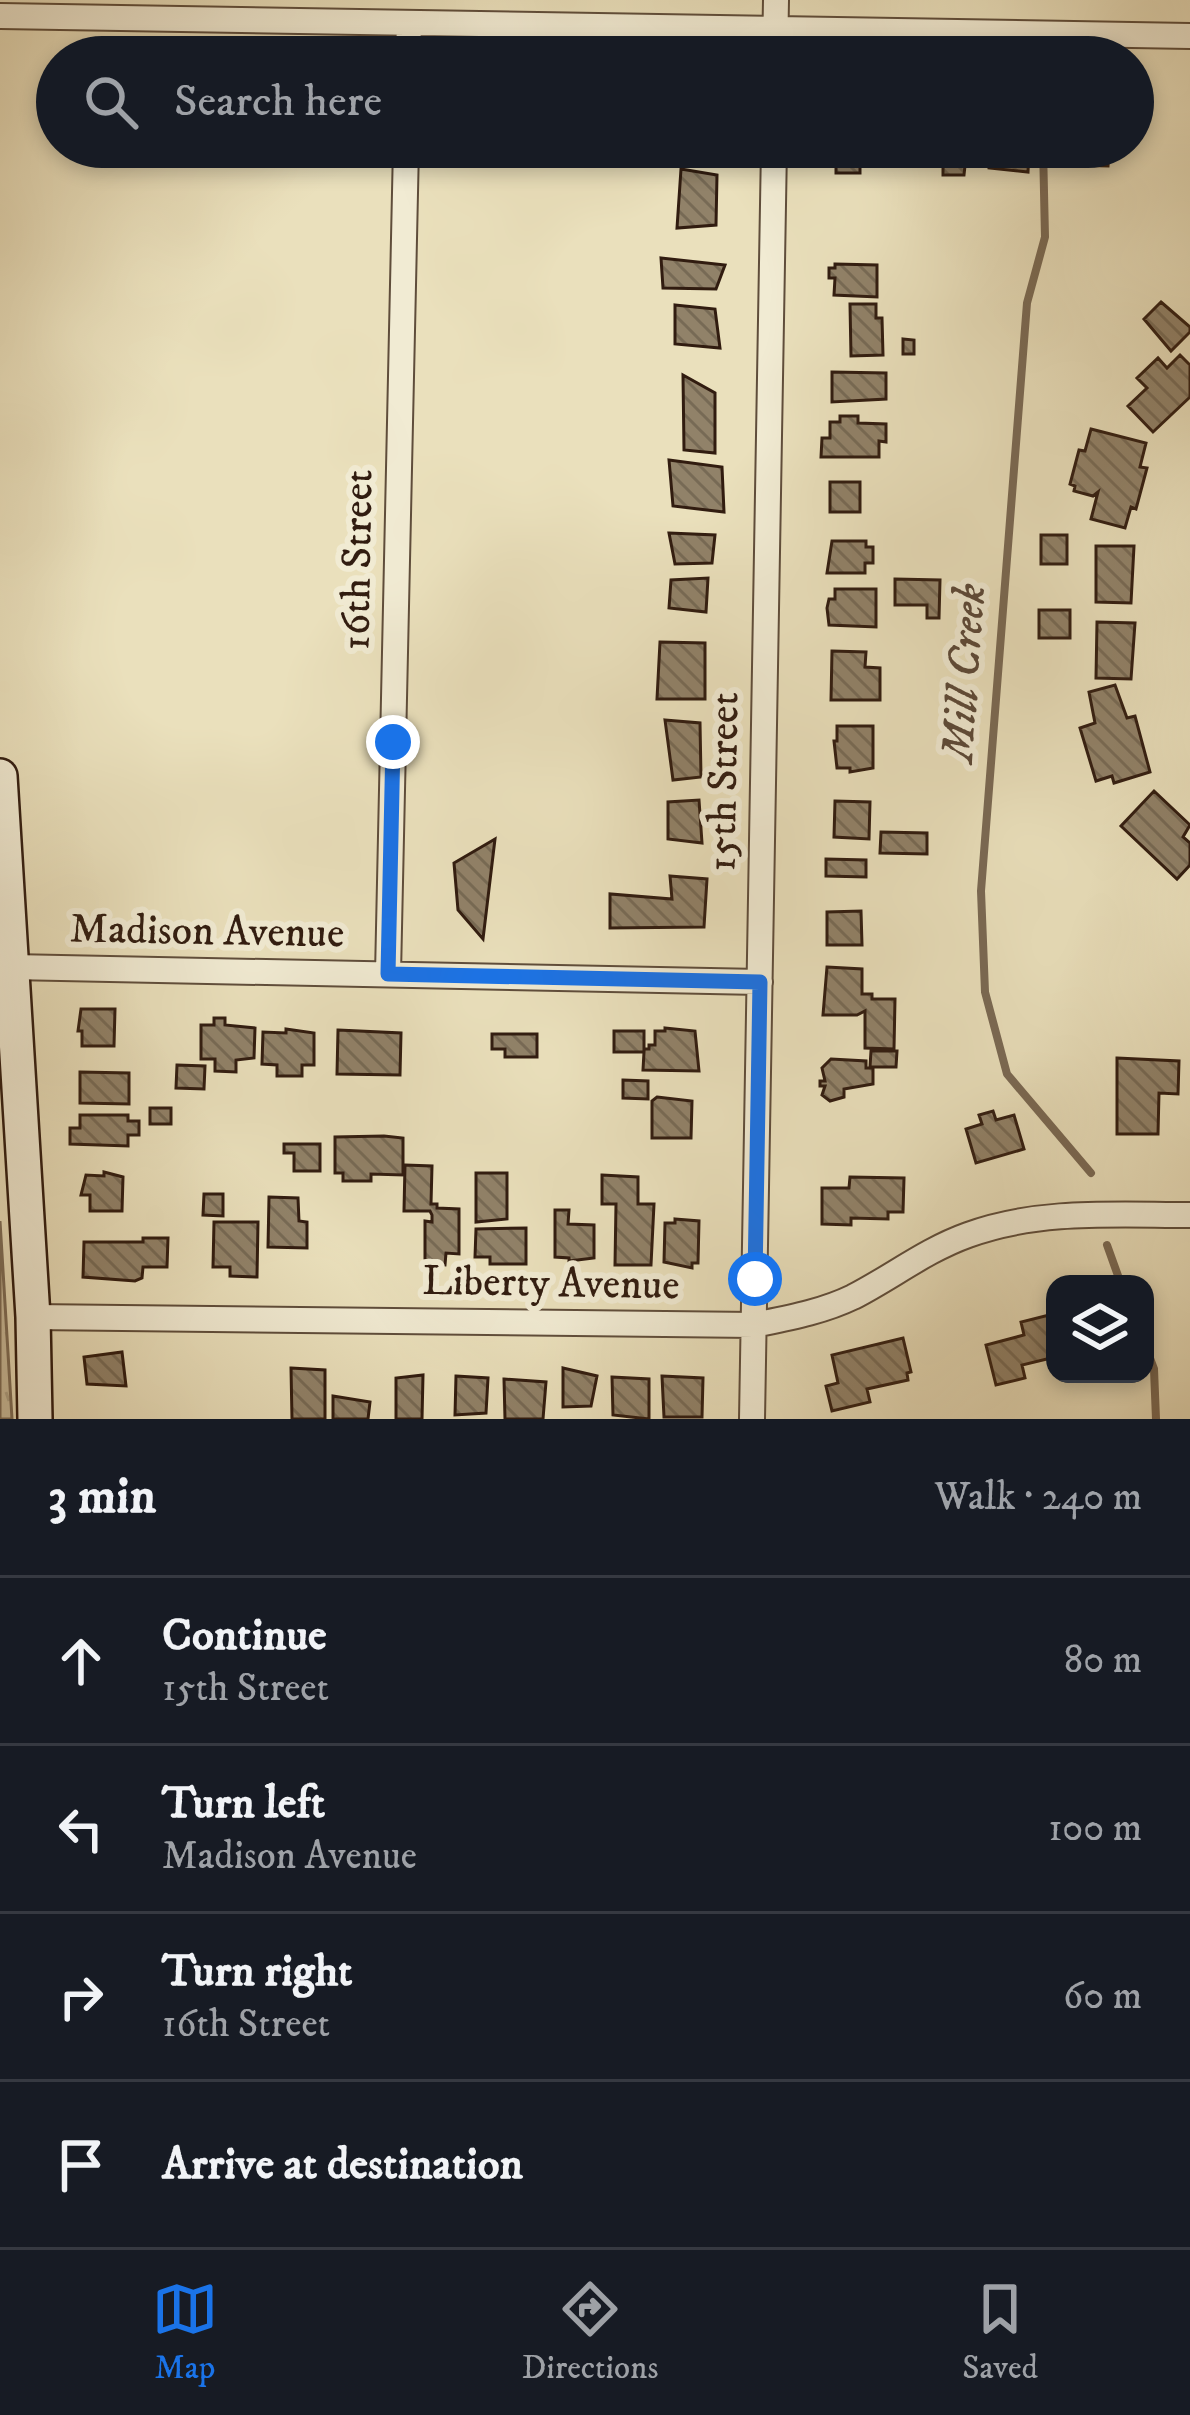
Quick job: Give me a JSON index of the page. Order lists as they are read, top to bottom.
{
  "streets": {
    "street": [
      "16th Street",
      "15th Street",
      "Madison Avenue",
      "Liberty Avenue"
    ]
  },
  "crossings": [
    ["16th Street", "Madison Avenue"],
    ["15th Street", "Madison Avenue"],
    ["15th Street", "Liberty Avenue"]
  ],
  "water": ["Mill Creek"],
  "page": {
    "search": "Search here",
    "heading": ["3 min", "Walk · 240 m"],
    "list": [
      ["Continue", "15th Street", "80 m"],
      ["Turn left", "Madison Avenue", "100 m"],
      ["Turn right", "16th Street", "60 m"],
      "Arrive at destination"
    ],
    "nav": ["Map", "Directions", "Saved"]
  }
}
